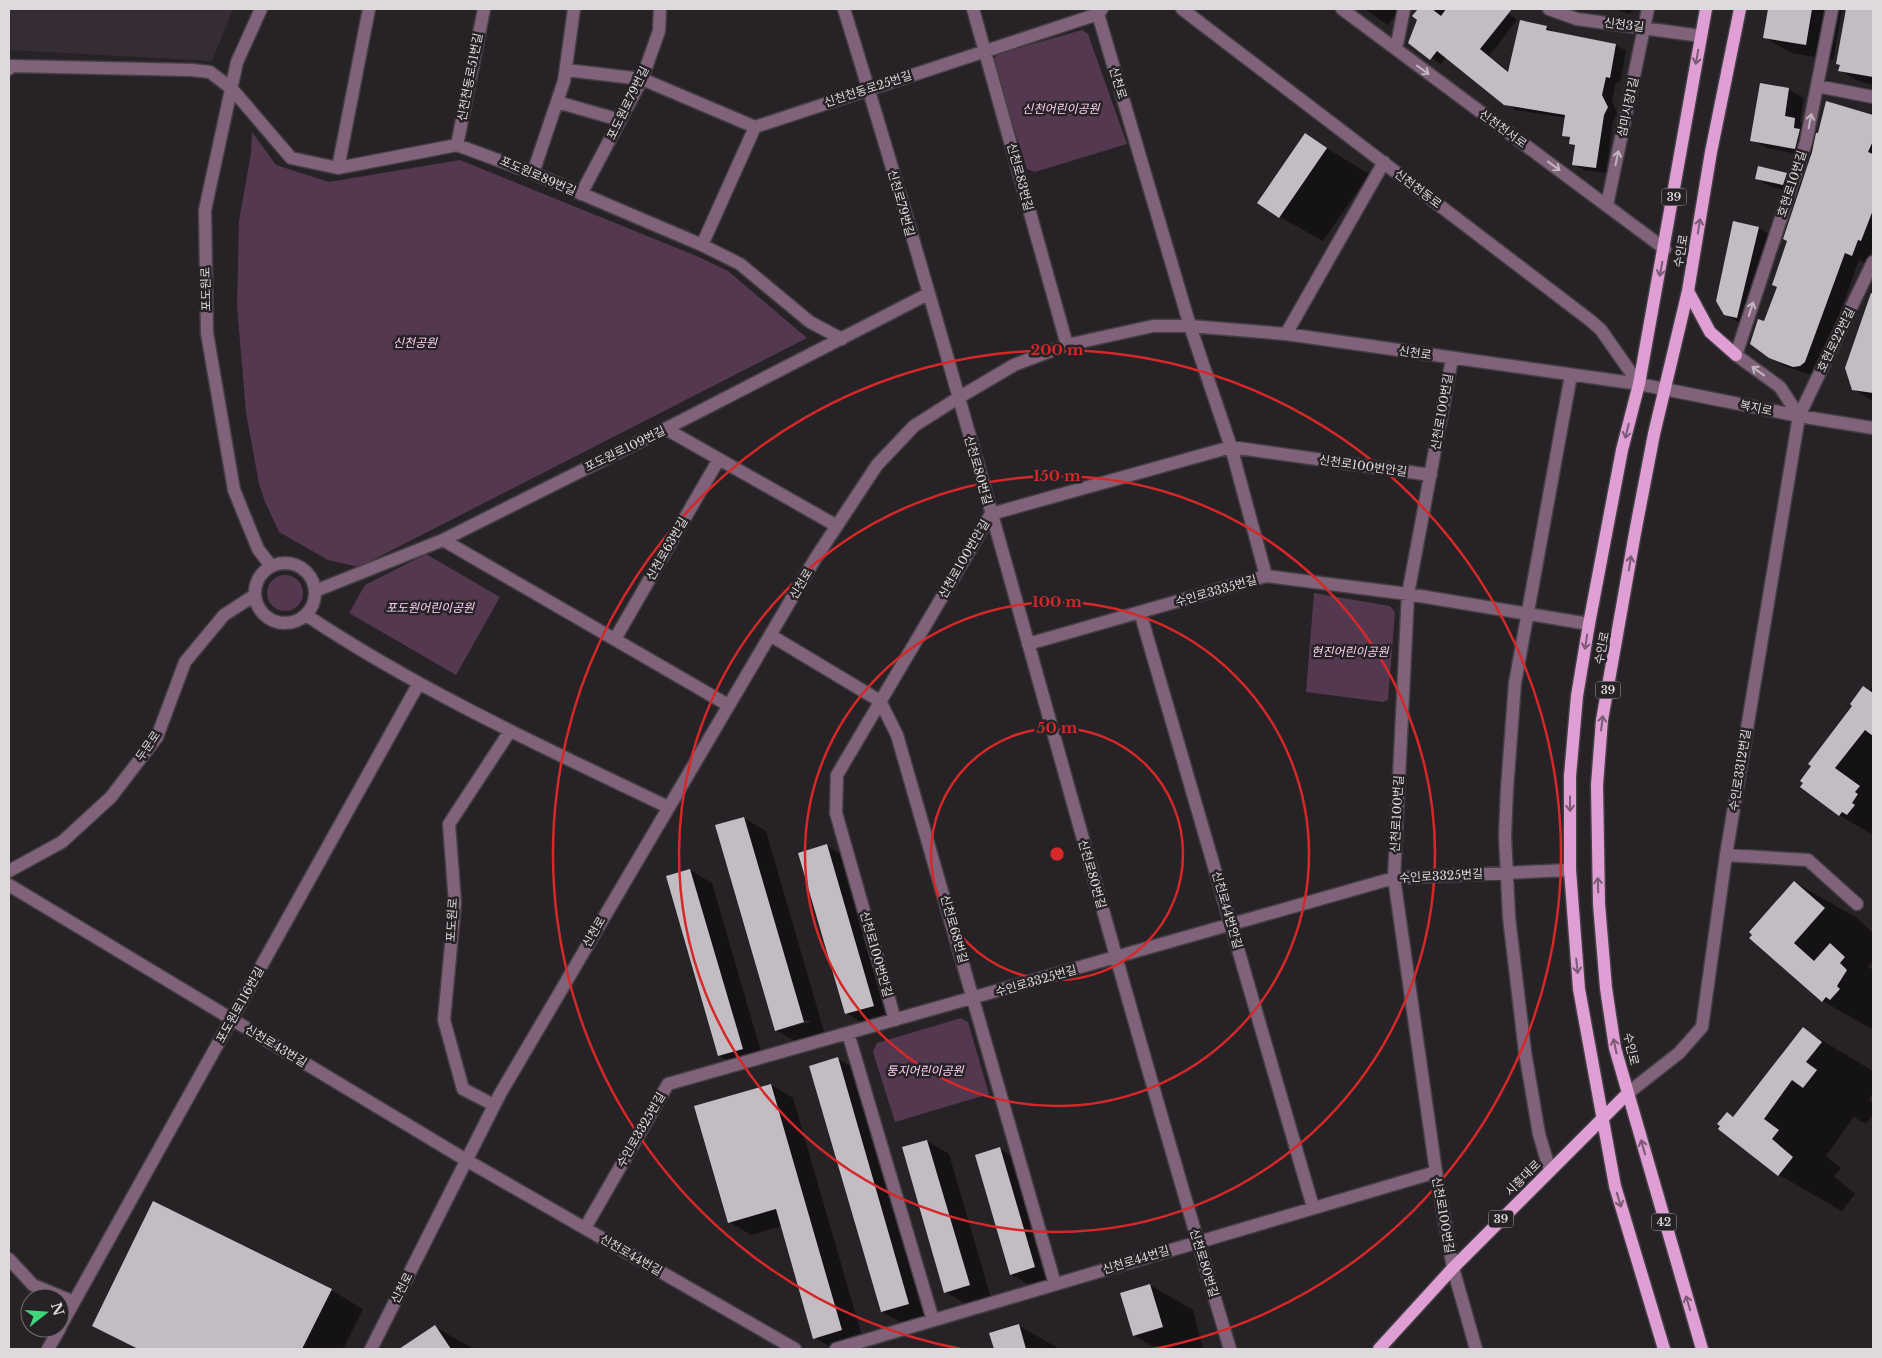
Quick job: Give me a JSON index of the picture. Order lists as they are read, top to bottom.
{
  "streets": {
    "main road": [
      "39",
      "수인로",
      "시흥대로",
      "42"
    ],
    "street": [
      "신천3길",
      "신천천동로51번길",
      "신천로",
      "신천천동로25번길",
      "포도원로79번길",
      "삼미시장1길",
      "신천천서로",
      "포도원로89번길",
      "신천로83번길",
      "호현로10번길",
      "신천천동로",
      "신천로79번길",
      "포도원로",
      "호현로22번길",
      "복지로",
      "신천로100번길",
      "포도원로109번길",
      "신천로100번안길",
      "신천로80번길",
      "신천로63번길",
      "수인로3335번길",
      "두문로",
      "수인로3312번길",
      "수인로3325번길",
      "신천로44번안길",
      "신천로68번길",
      "포도원로116번길",
      "신천로43번길",
      "신천로44번길"
    ]
  },
  "crossings": [
    ["신천3길", "삼미시장1길"],
    ["신천3길", "수인로"],
    ["신천천동로51번길", "포도원로89번길"],
    ["신천로", "신천천동로25번길"],
    ["신천로", "신천로83번길"],
    ["신천로", "신천천동로"],
    ["신천로", "신천로79번길"],
    ["신천로", "수인로"],
    ["신천로", "포도원로"],
    ["신천로", "복지로"],
    ["신천로", "신천로100번길"],
    ["신천로", "신천로80번길"],
    ["신천로", "신천로43번길"],
    ["신천로", "신천로44번길"],
    ["신천천동로25번길", "신천로83번길"],
    ["신천천동로25번길", "신천로79번길"],
    ["포도원로79번길", "포도원로89번길"],
    ["삼미시장1길", "신천천서로"],
    ["신천천서로", "수인로"],
    ["포도원로89번길", "포도원로109번길"],
    ["신천천동로", "수인로"],
    ["신천천동로", "복지로"],
    ["신천로79번길", "포도원로109번길"],
    ["신천로79번길", "신천로80번길"],
    ["수인로", "복지로"],
    ["수인로", "수인로3335번길"],
    ["수인로", "수인로3312번길"],
    ["수인로", "수인로3325번길"],
    ["수인로", "시흥대로"],
    ["포도원로", "포도원로109번길"],
    ["포도원로", "두문로"],
    ["호현로22번길", "복지로"],
    ["호현로22번길", "수인로3312번길"],
    ["복지로", "수인로3312번길"],
    ["신천로100번길", "신천로100번안길"],
    ["신천로100번길", "수인로3335번길"],
    ["신천로100번길", "수인로3325번길"],
    ["신천로100번길", "시흥대로"],
    ["신천로100번길", "신천로44번길"],
    ["포도원로109번길", "두문로"],
    ["신천로100번안길", "신천로80번길"],
    ["신천로100번안길", "수인로3325번길"],
    ["신천로100번안길", "신천로68번길"],
    ["신천로80번길", "수인로3335번길"],
    ["신천로80번길", "수인로3325번길"],
    ["신천로80번길", "신천로44번길"],
    ["수인로3335번길", "신천로44번안길"],
    ["수인로3312번길", "시흥대로"],
    ["수인로3325번길", "신천로44번안길"],
    ["수인로3325번길", "신천로68번길"],
    ["수인로3325번길", "신천로44번길"],
    ["신천로44번안길", "신천로44번길"],
    ["신천로68번길", "신천로44번길"],
    ["포도원로116번길", "신천로43번길"],
    ["신천로43번길", "신천로44번길"]
  ],
  "one_way": ["삼미시장1길", "신천천서로", "호현로10번길"],
  "parks": [
    "신천어린이공원",
    "신천공원",
    "포도원어린이공원",
    "현진어린이공원",
    "둥지어린이공원"
  ],
  "north": "right",
  "rings": [
    "200 m",
    "150 m",
    "100 m",
    "50 m"
  ]
}
